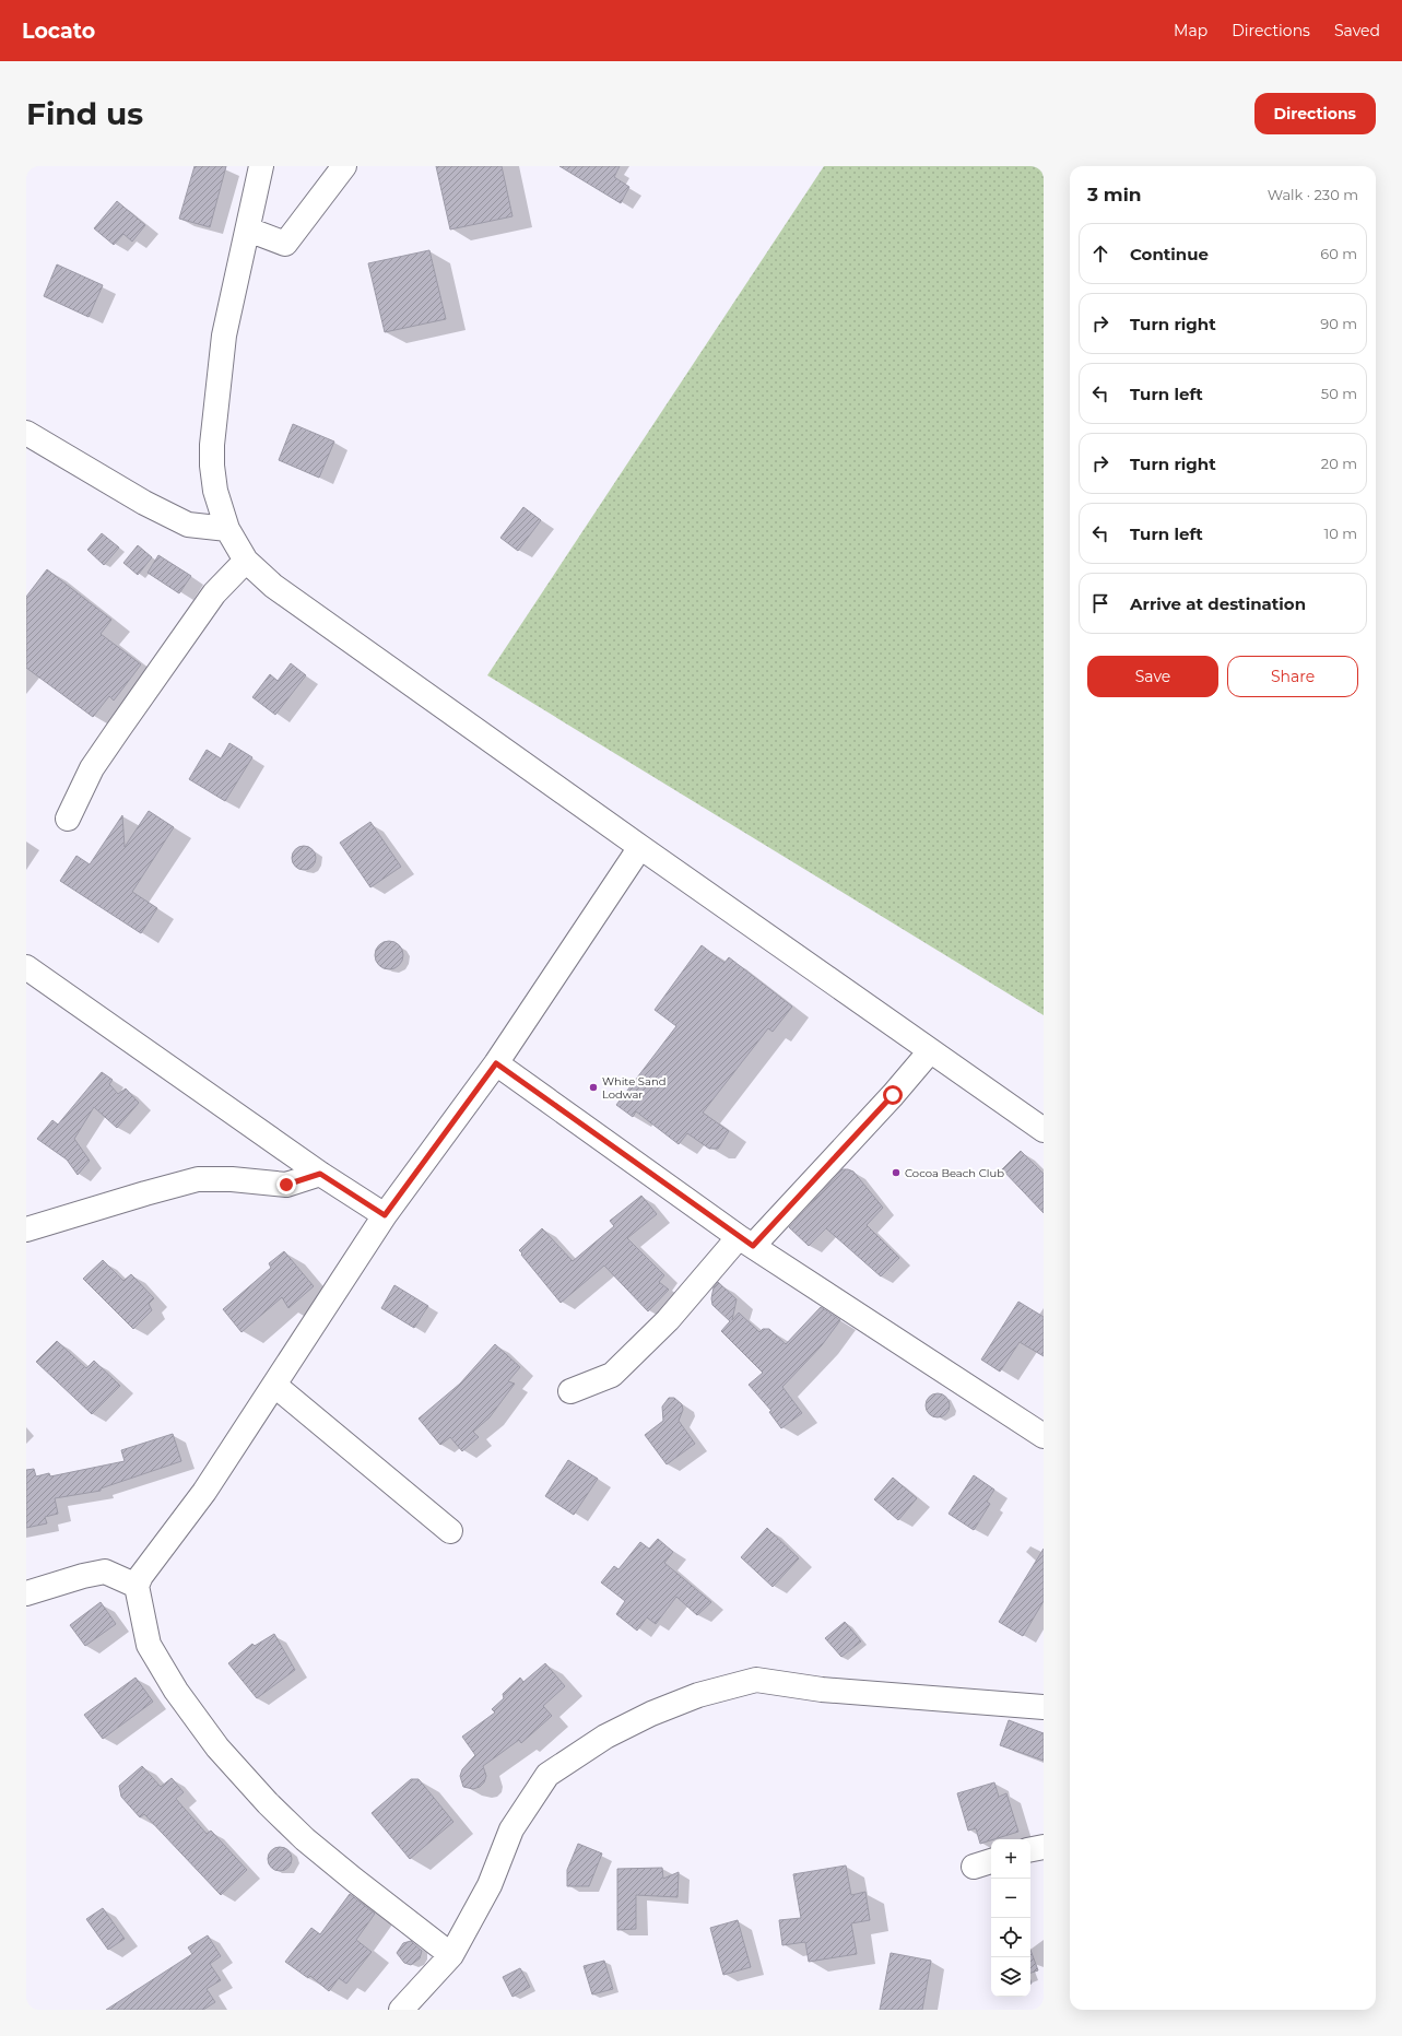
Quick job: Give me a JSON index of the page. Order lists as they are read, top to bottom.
{
  "places": ["White Sand Lodwar", "Cocoa Beach Club"],
  "page": {
    "header": "Locato",
    "nav": ["Map", "Directions", "Saved"],
    "buttons": [
      "Directions",
      ["Save", "Share"]
    ],
    "title": "Find us",
    "heading": ["3 min", "Walk · 230 m"],
    "list": [
      ["Continue", "60 m"],
      ["Turn right", "90 m"],
      ["Turn left", "50 m"],
      ["Turn right", "20 m"],
      ["Turn left", "10 m"],
      "Arrive at destination"
    ],
    "map_buttons": ["+", "−"]
  }
}
